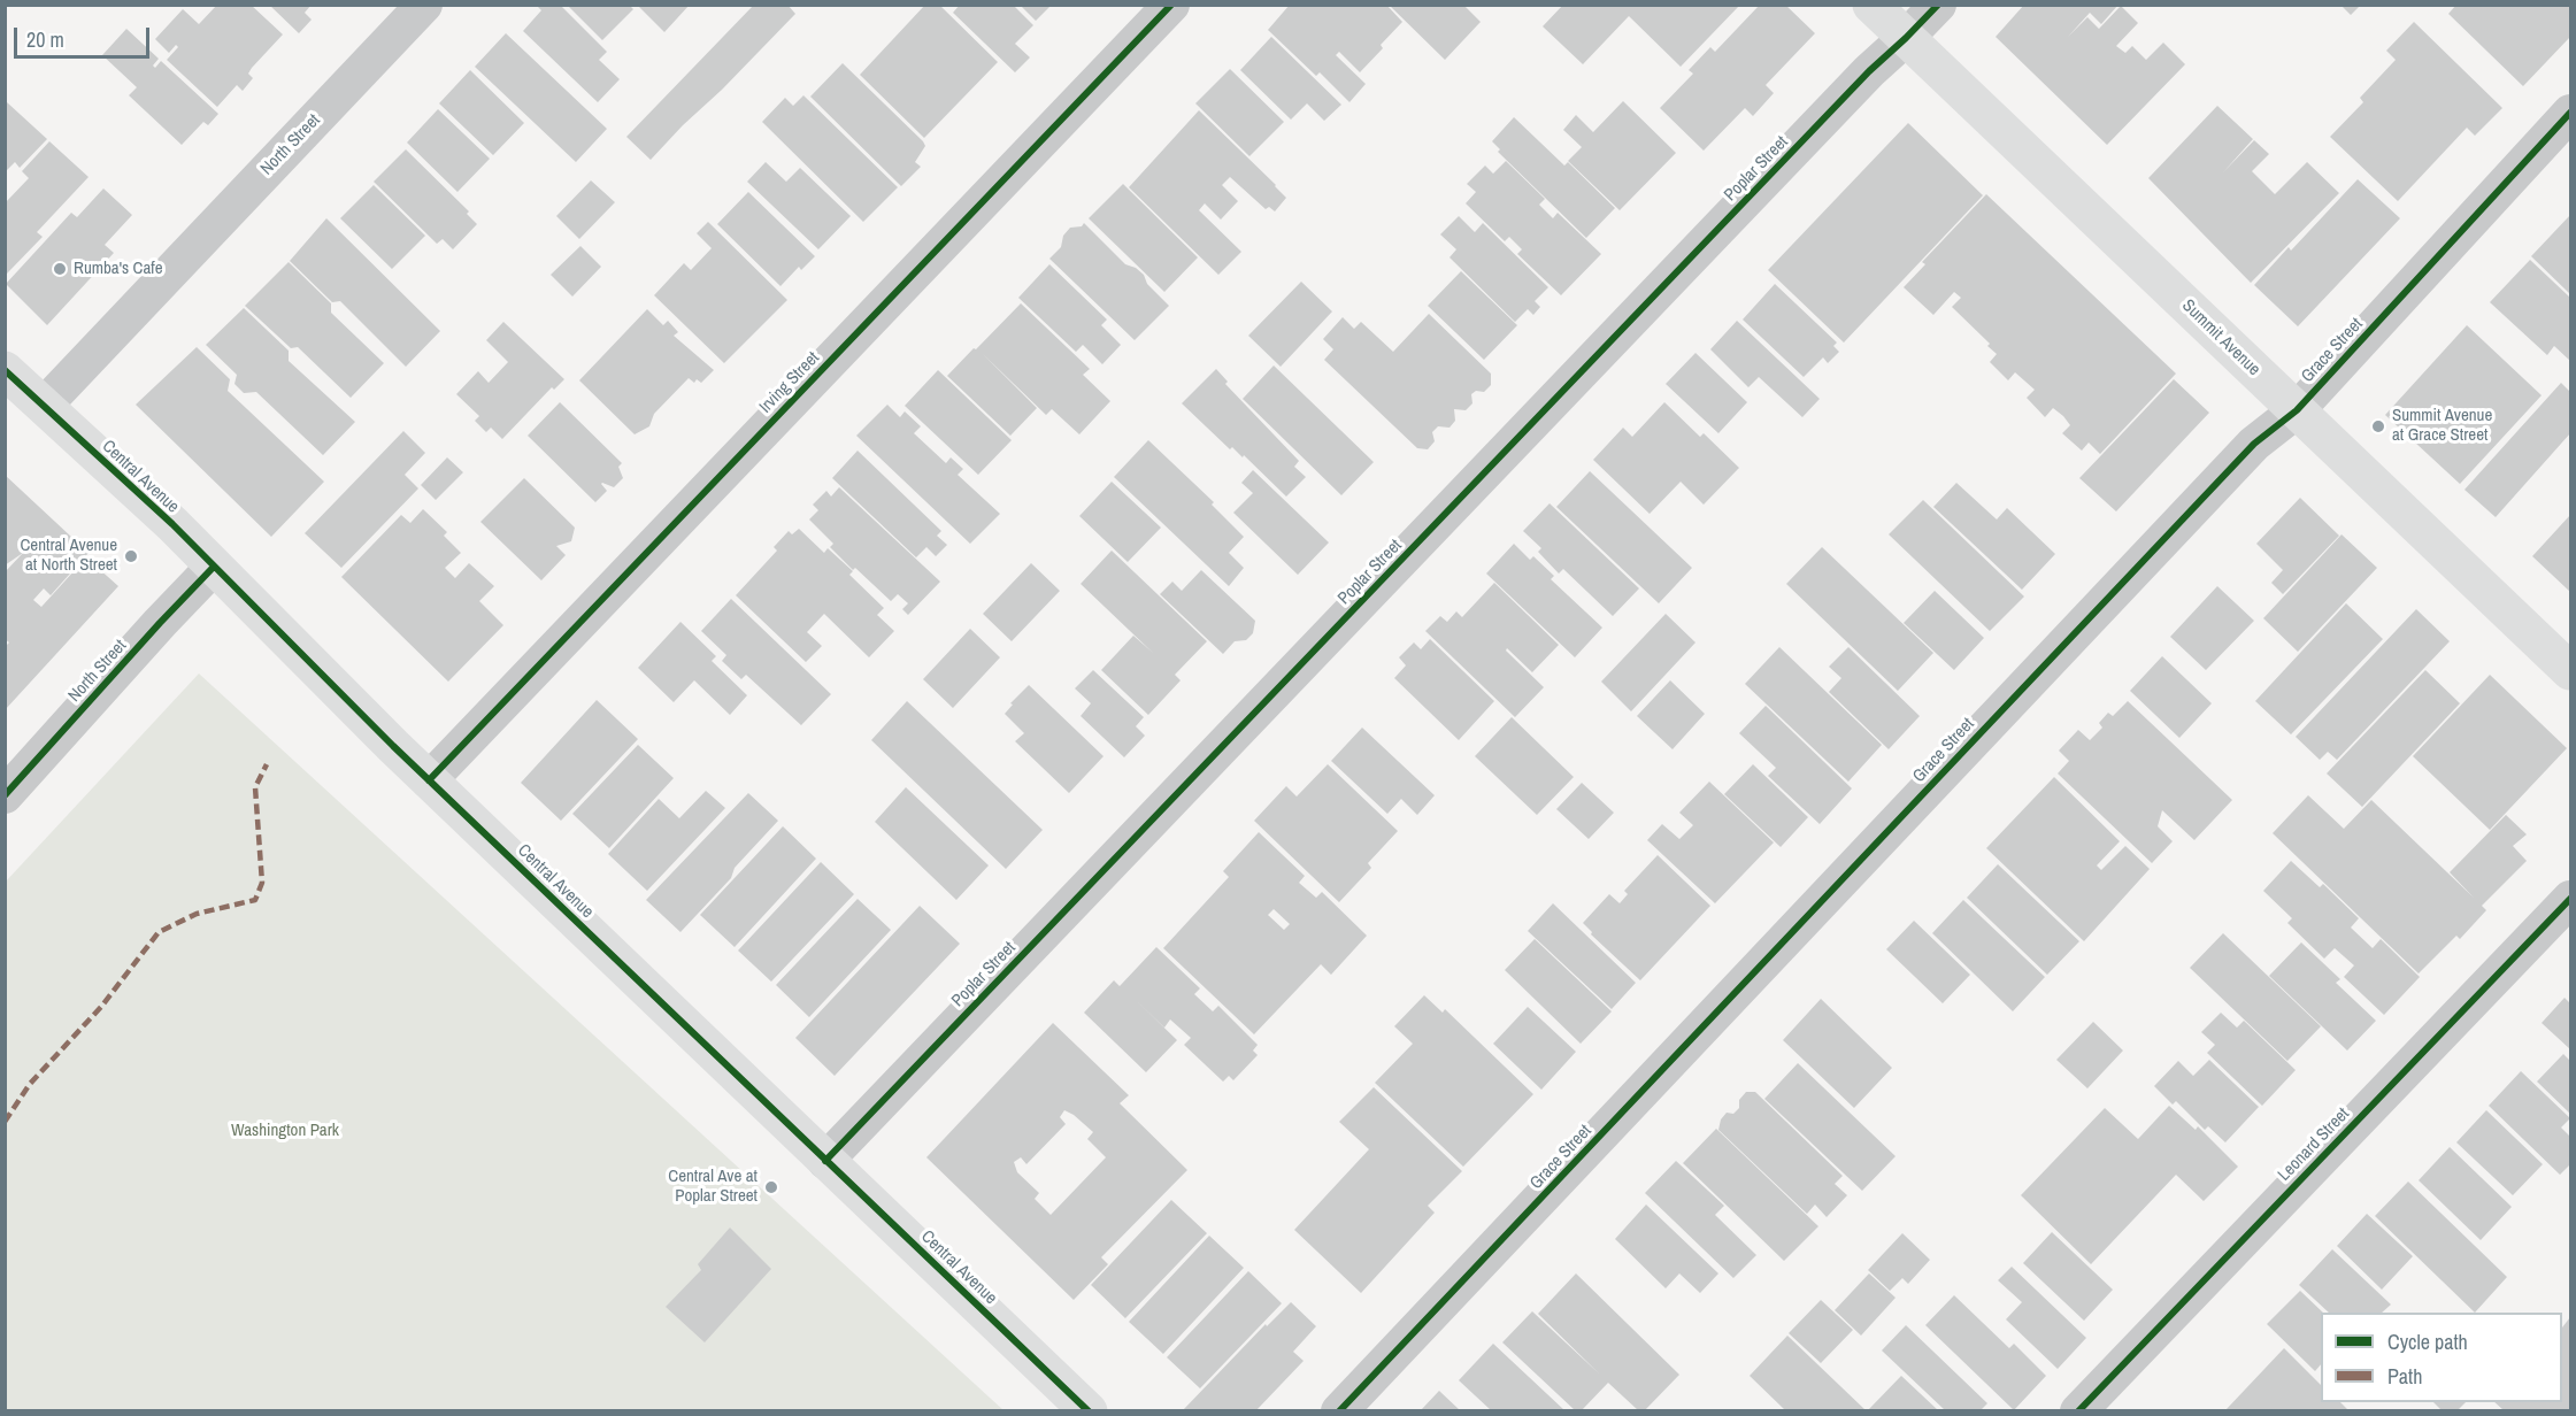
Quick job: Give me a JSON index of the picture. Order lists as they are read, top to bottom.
{
  "streets": {
    "main road": ["Summit Avenue", "Central Avenue"],
    "street": [
      "North Street",
      "Poplar Street",
      "Grace Street",
      "Irving Street",
      "Leonard Street"
    ]
  },
  "crossings": [
    ["North Street", "Central Avenue"],
    ["Poplar Street", "Summit Avenue"],
    ["Poplar Street", "Central Avenue"],
    ["Summit Avenue", "Grace Street"],
    ["Irving Street", "Central Avenue"]
  ],
  "parks": ["Washington Park"],
  "places": [
    "Rumba's Cafe",
    "Summit Avenue at Grace Street",
    "Central Avenue at North Street",
    "Central Ave at Poplar Street"
  ],
  "legend": ["Cycle path", "Path"],
  "scale_bar": "20 m"
}
